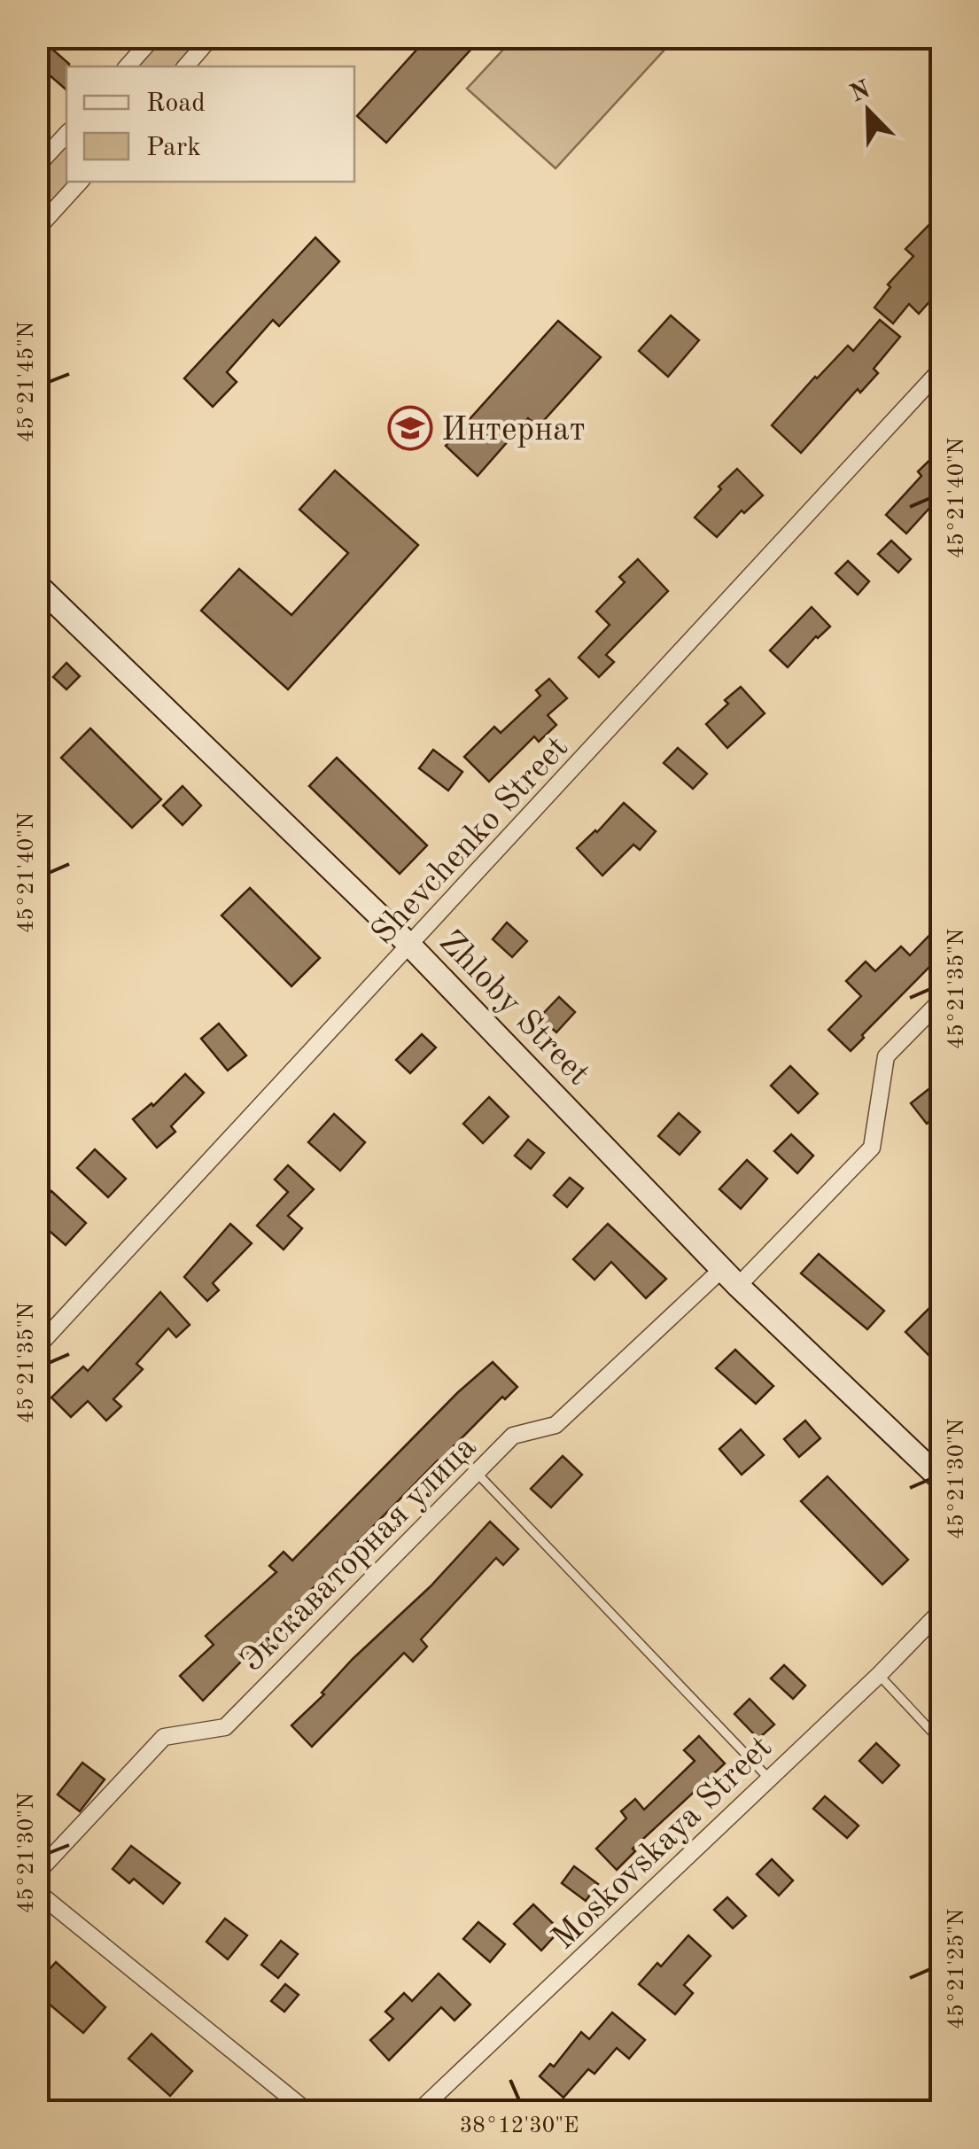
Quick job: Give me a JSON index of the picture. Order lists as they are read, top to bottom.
{
  "streets": {
    "street": [
      "Shevchenko Street",
      "Zhloby Street",
      "Экскаваторная улица",
      "Moskovskaya Street"
    ]
  },
  "crossings": [
    ["Shevchenko Street", "Zhloby Street"],
    ["Zhloby Street", "Экскаваторная улица"]
  ],
  "places": {
    "school or university": ["Интернат"]
  },
  "legend": ["Road", "Park"],
  "north": "top left",
  "coordinates": [
    "45°21'45\"N",
    "45°21'40\"N",
    "45°21'35\"N",
    "45°21'30\"N",
    "45°21'25\"N",
    "38°12'30\"E"
  ]
}
